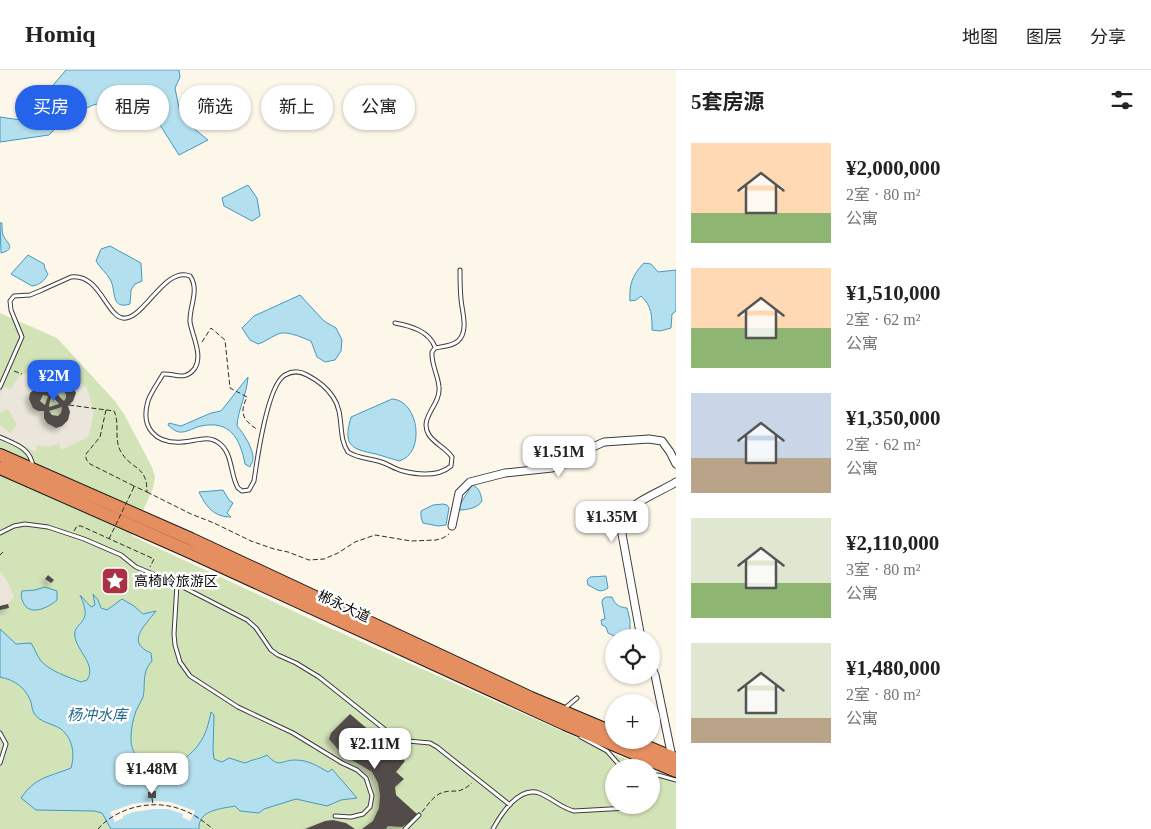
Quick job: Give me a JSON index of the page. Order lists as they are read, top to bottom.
{
  "streets": {
    "highway": ["郴永大道"]
  },
  "water": ["杨冲水库"],
  "places": {
    "place": ["高椅岭旅游区"]
  },
  "page": {
    "header": "Homiq",
    "nav": ["地图", "图层", "分享"],
    "heading": "5套房源",
    "chip": [
      "买房",
      "租房",
      "筛选",
      "新上",
      "公寓"
    ],
    "list": [
      {
        "name": "¥2,000,000",
        "note": "2室 · 80 m² · 公寓"
      },
      {
        "name": "¥1,510,000",
        "note": "2室 · 62 m² · 公寓"
      },
      {
        "name": "¥1,350,000",
        "note": "2室 · 62 m² · 公寓"
      },
      {
        "name": "¥2,110,000",
        "note": "3室 · 80 m² · 公寓"
      },
      {
        "name": "¥1,480,000",
        "note": "2室 · 80 m² · 公寓"
      }
    ],
    "price": [
      "¥2M",
      "¥1.51M",
      "¥1.35M",
      "¥2.11M",
      "¥1.48M"
    ],
    "map_buttons": ["+", "−"]
  }
}
